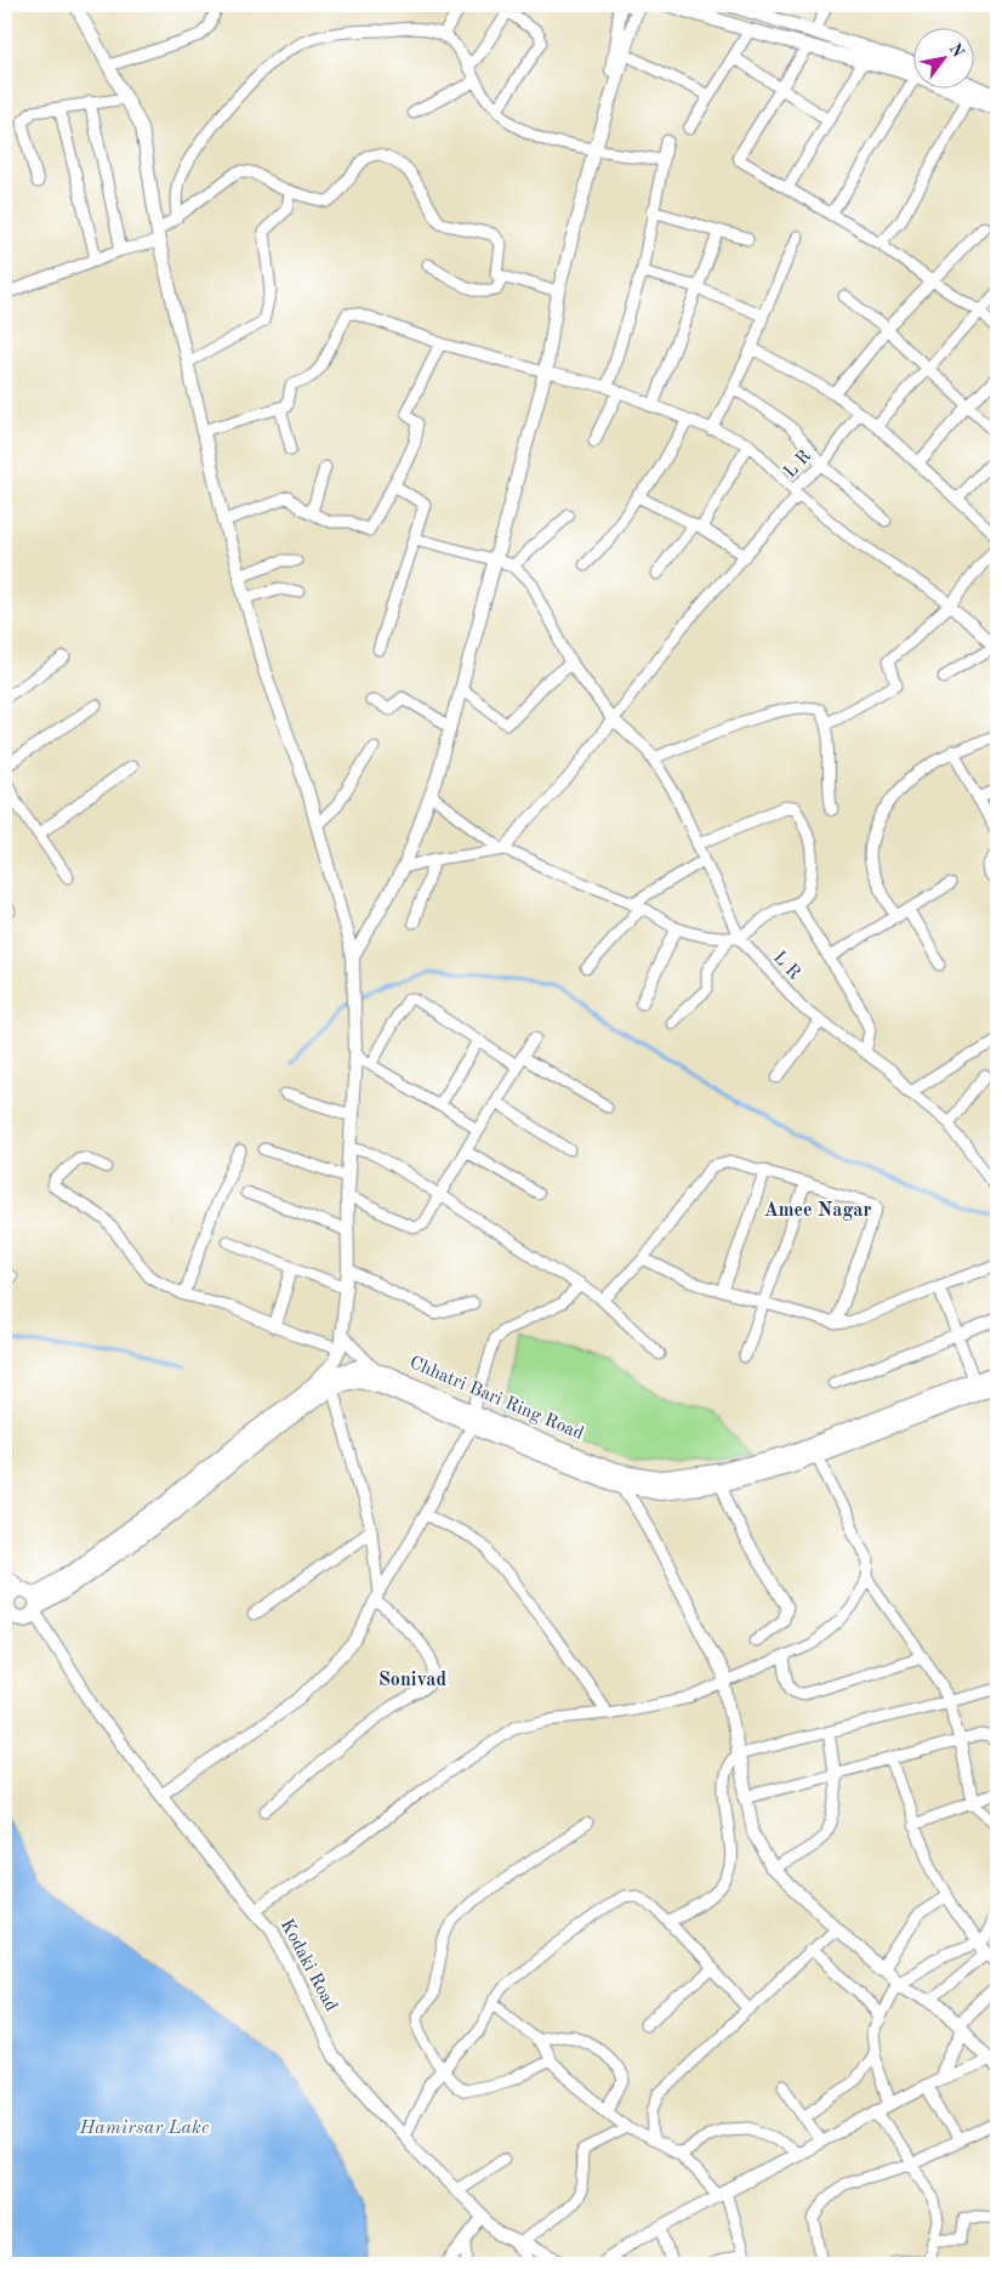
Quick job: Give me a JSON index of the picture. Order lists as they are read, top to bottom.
{
  "streets": {
    "main road": ["Chhatri Bari Ring Road", "Kodaki Road"],
    "street": ["L R"]
  },
  "crossings": [
    ["Chhatri Bari Ring Road", "Kodaki Road"]
  ],
  "districts": ["Amee Nagar", "Sonivad"],
  "water": ["Hamirsar Lake"],
  "north": "top right"
}
